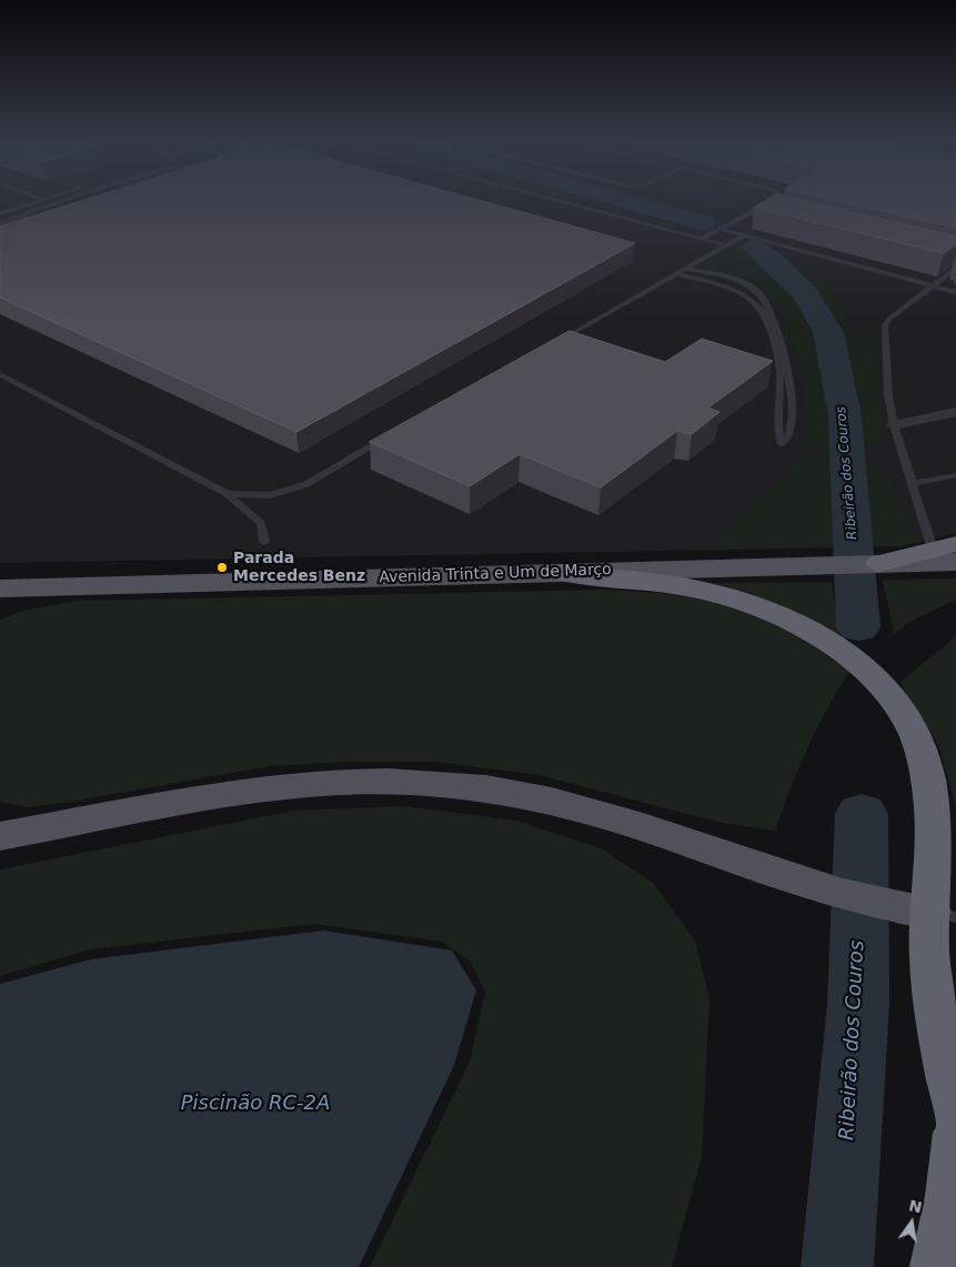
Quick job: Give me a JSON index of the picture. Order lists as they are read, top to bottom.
{
  "streets": {
    "main road": ["Avenida Trinta e Um de Março"]
  },
  "water": ["Ribeirão dos Couros", "Piscinão RC-2A"],
  "places": ["Parada Mercedes Benz"],
  "north": "top"
}
